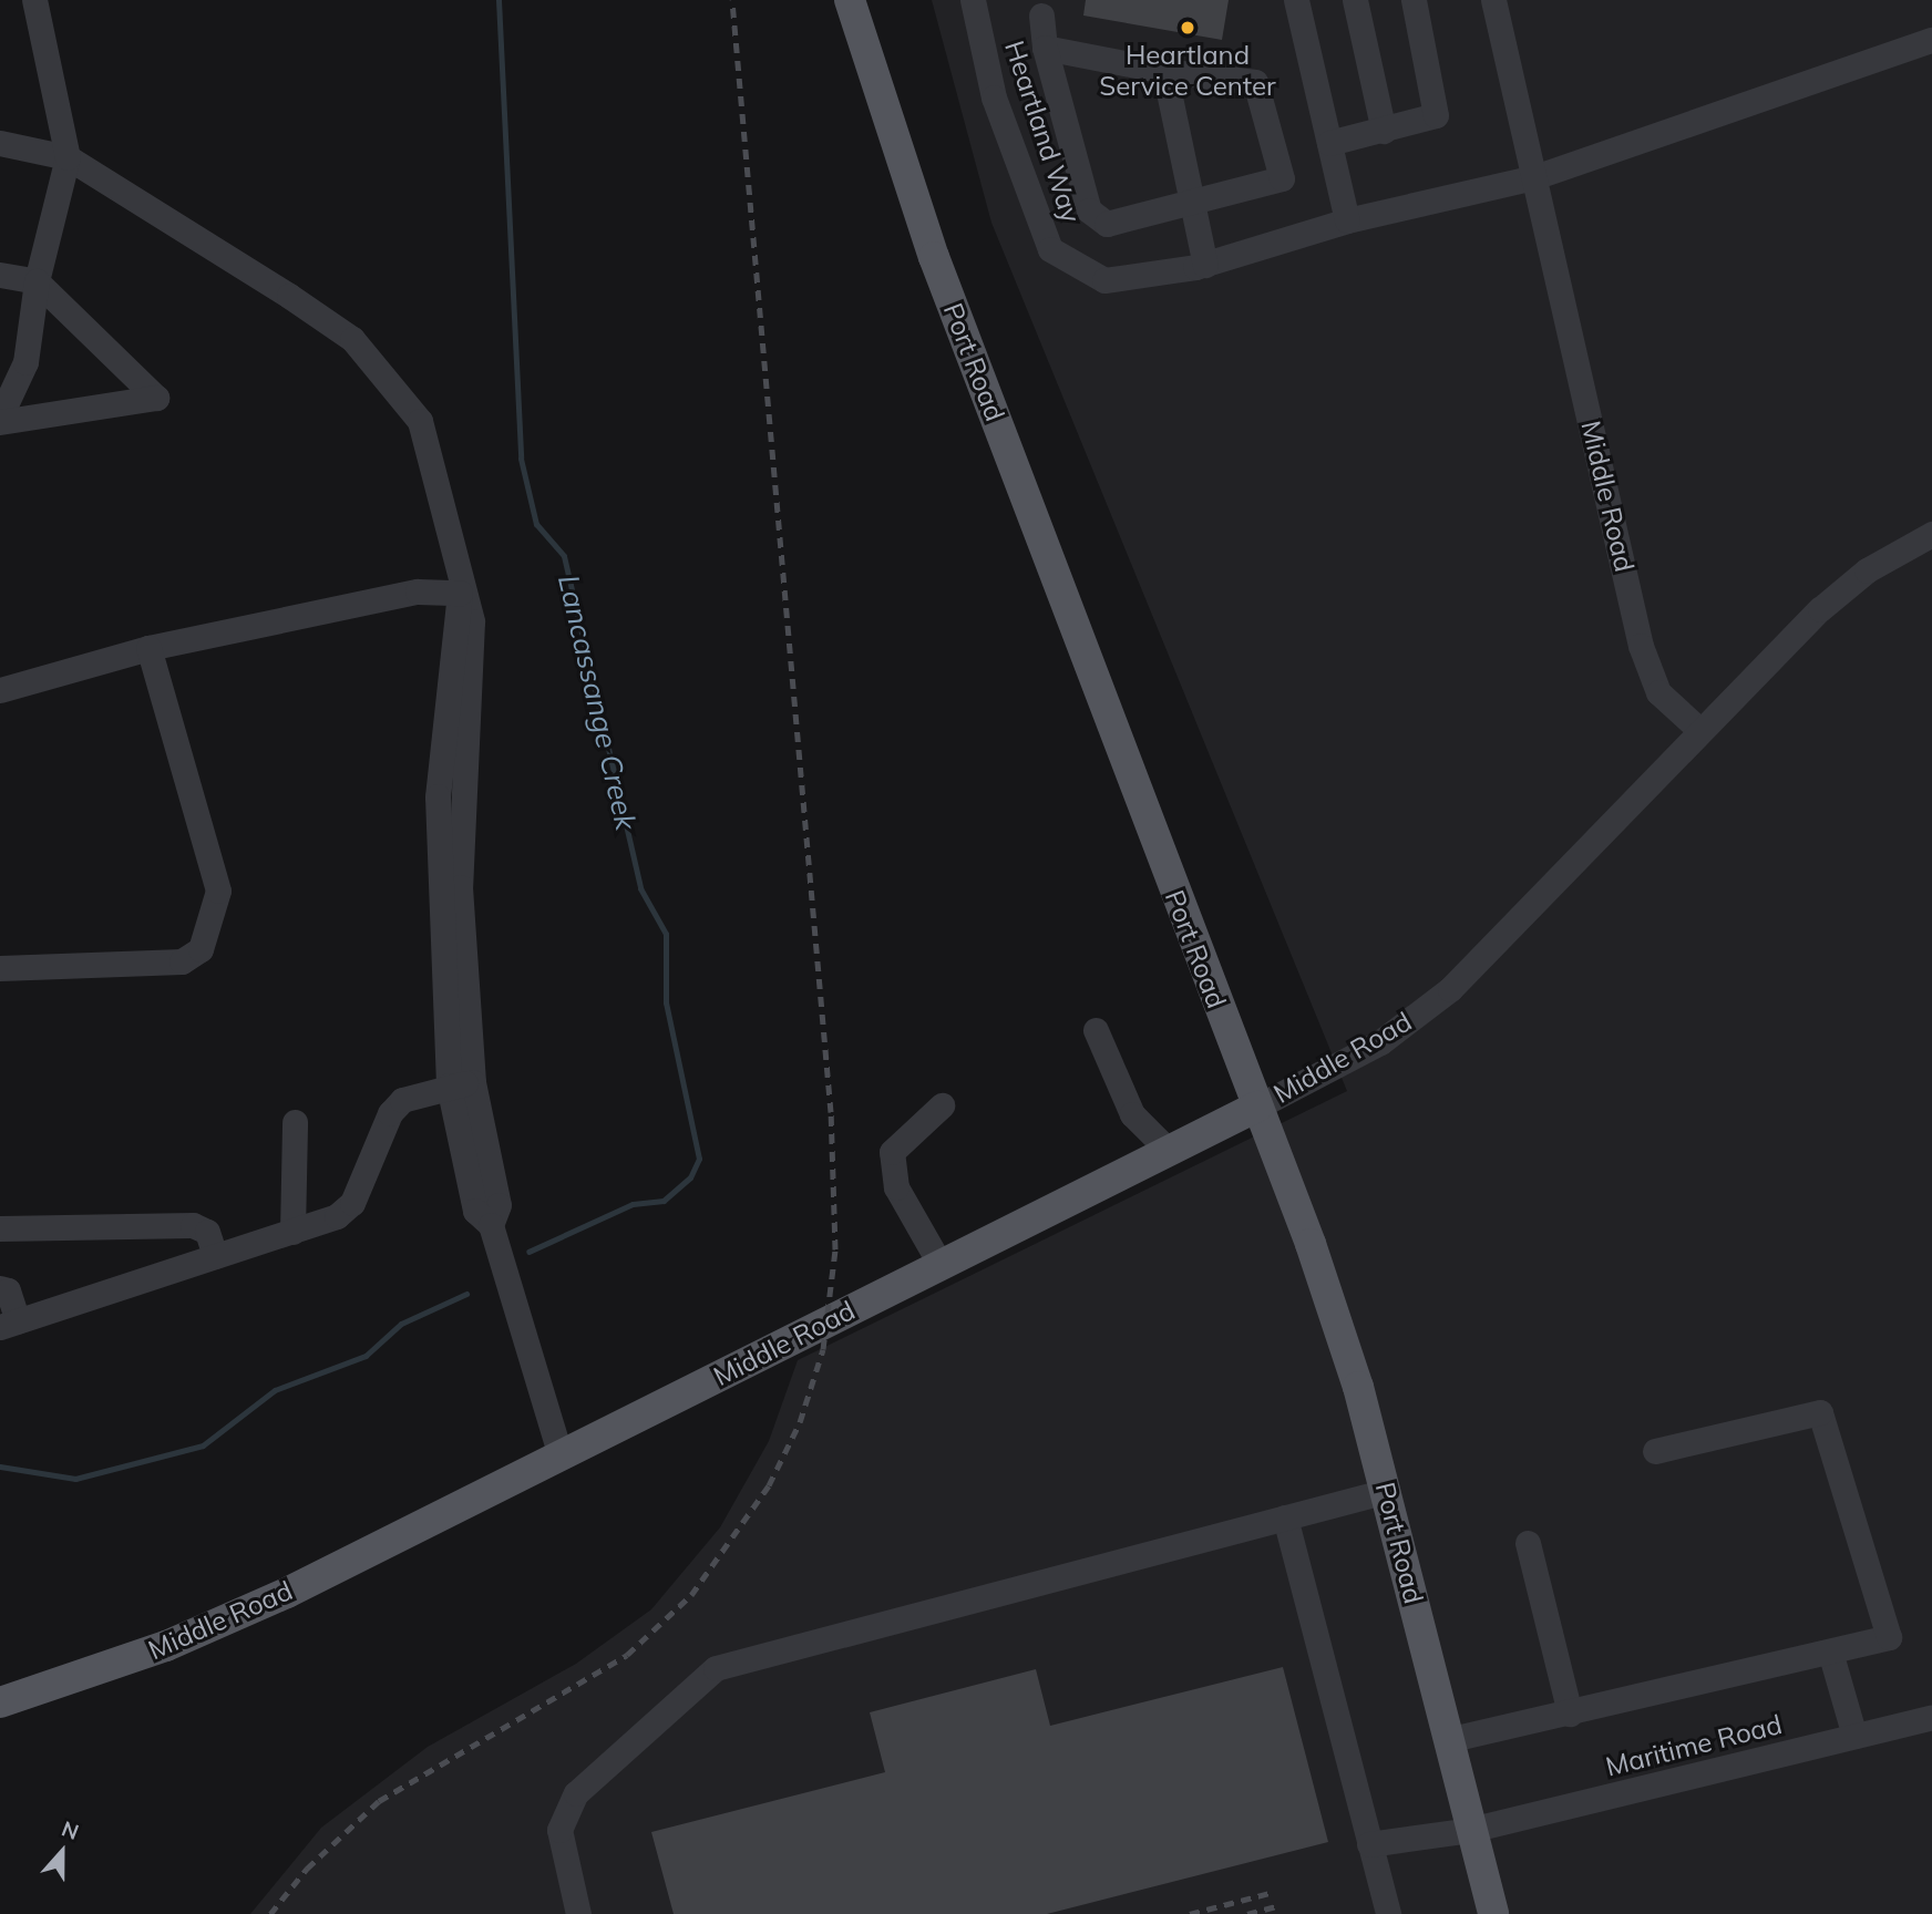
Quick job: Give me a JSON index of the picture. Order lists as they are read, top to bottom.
{
  "streets": {
    "main road": ["Port Road", "Middle Road"],
    "street": ["Heartland Way", "Maritime Road"]
  },
  "crossings": [
    ["Heartland Way", "Middle Road"],
    ["Port Road", "Middle Road"],
    ["Port Road", "Maritime Road"]
  ],
  "water": ["Lancassange Creek"],
  "places": ["Heartland Service Center"],
  "north": "top"
}
